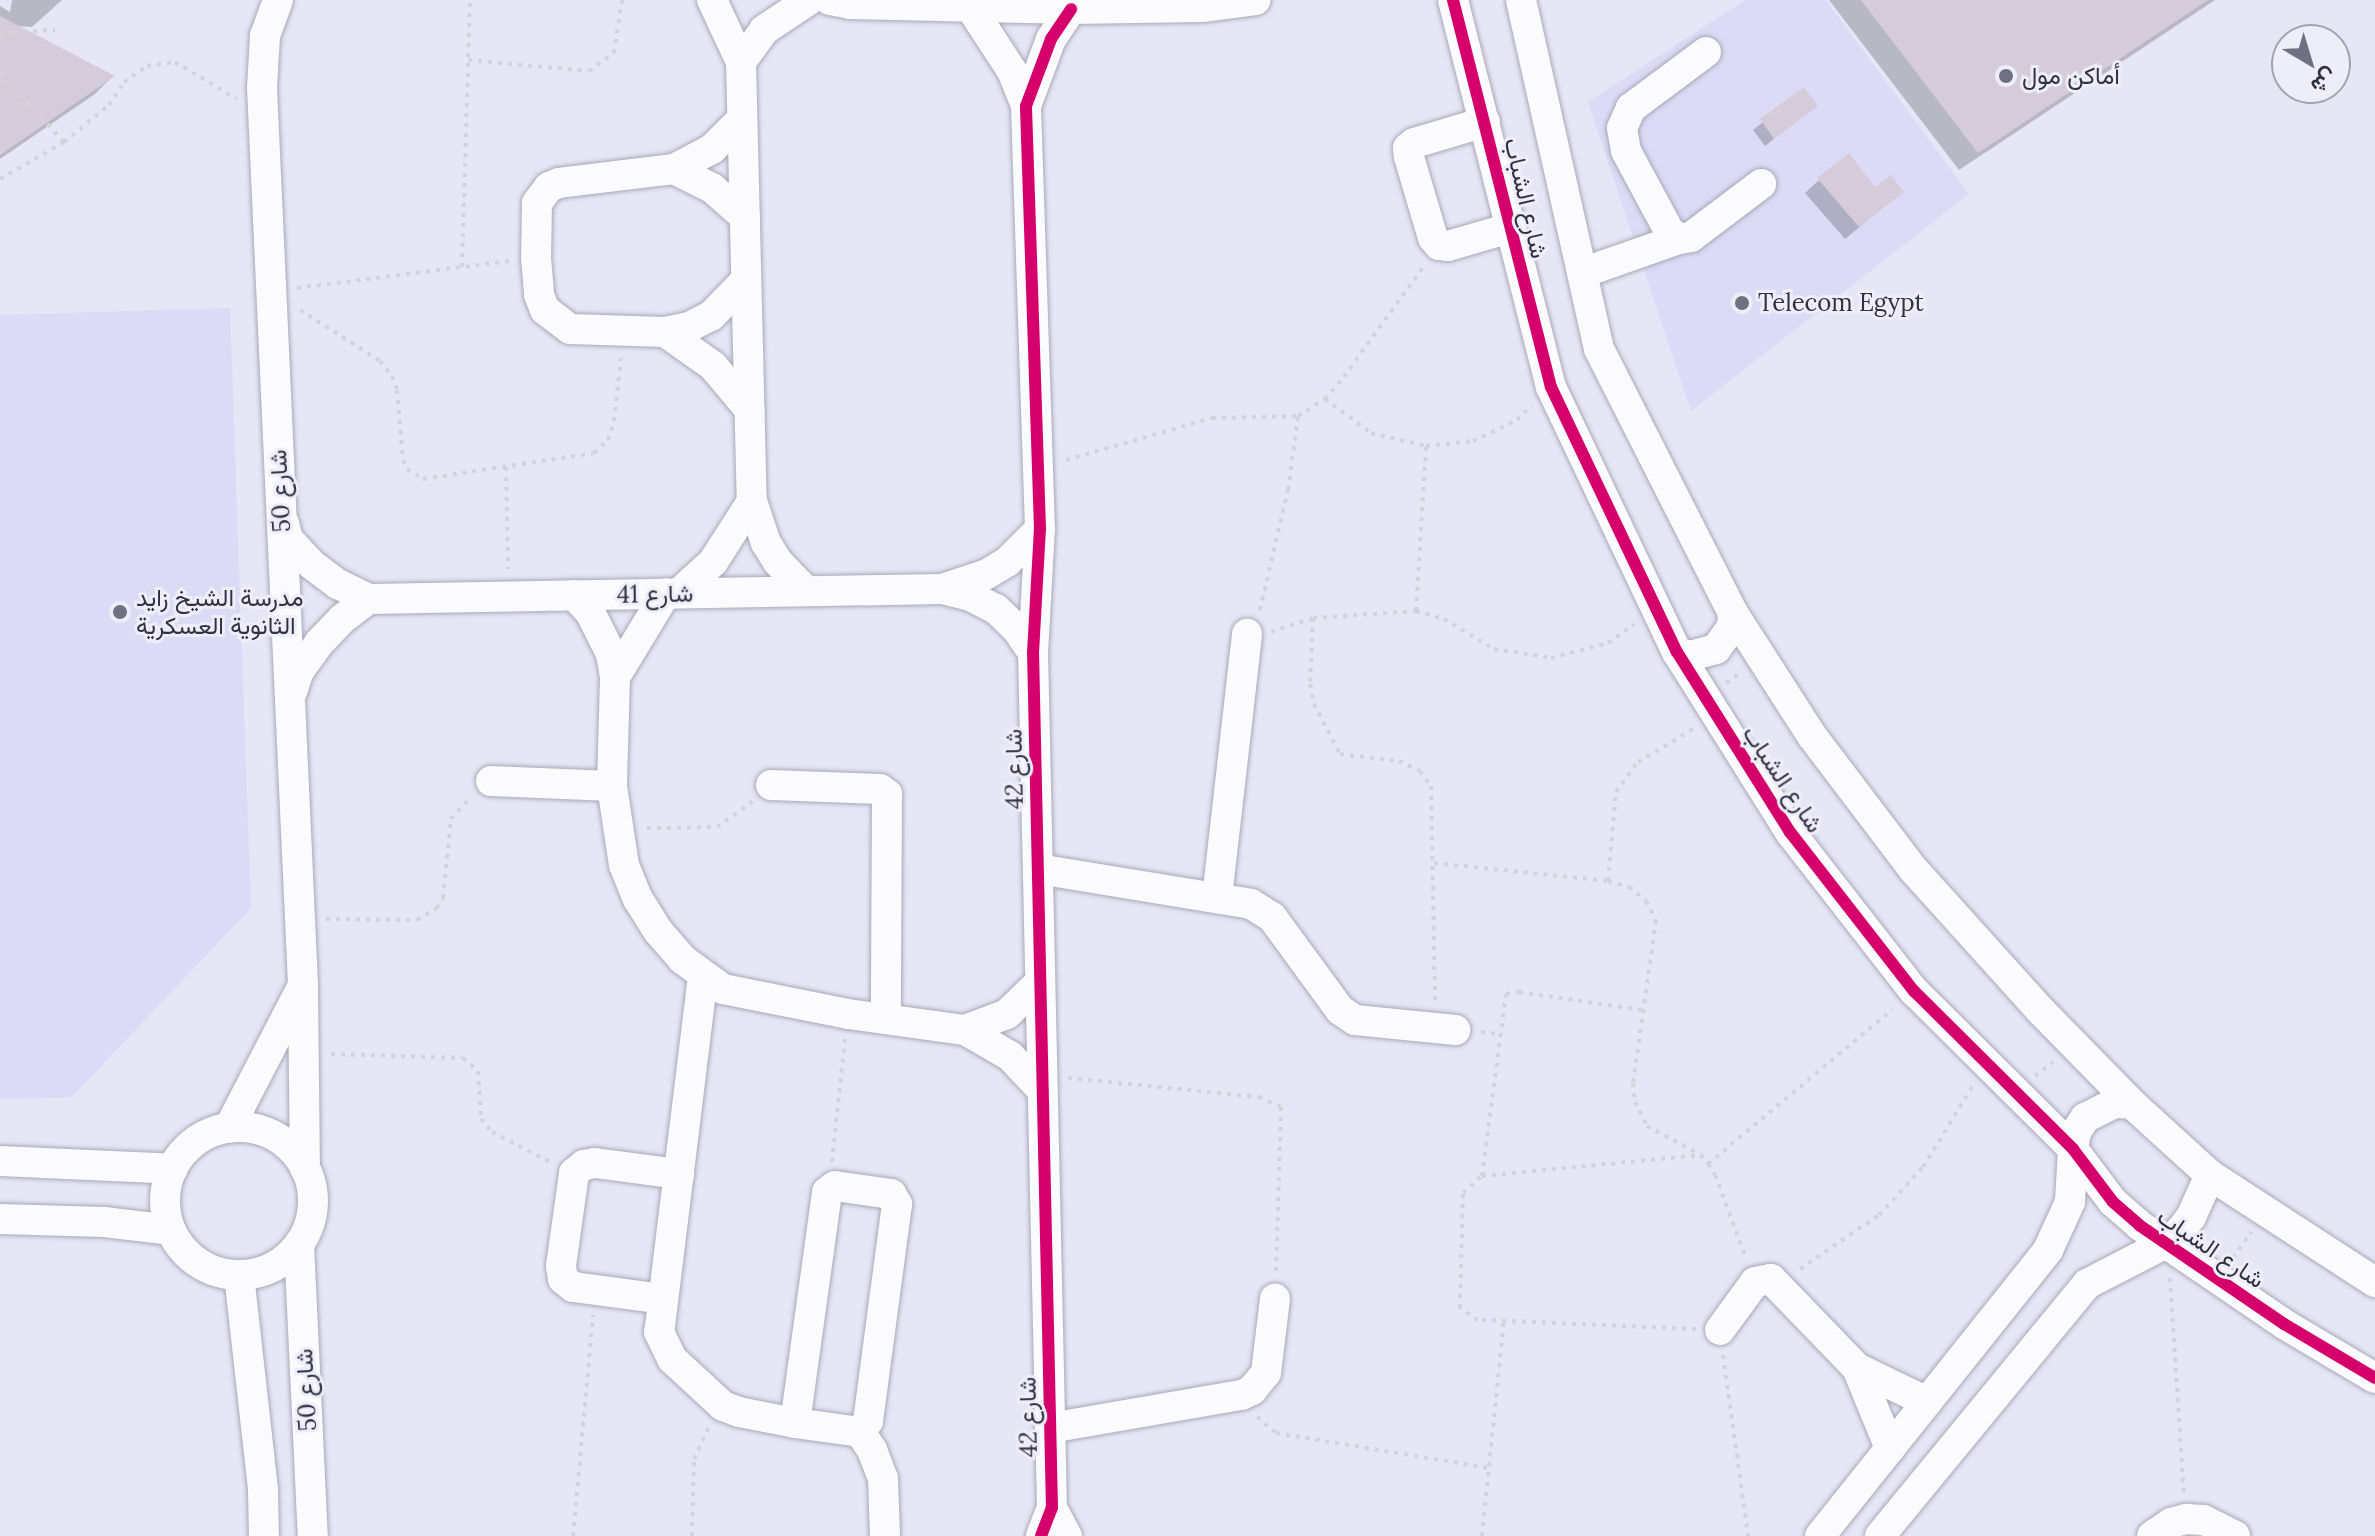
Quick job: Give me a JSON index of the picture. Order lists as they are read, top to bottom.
{
  "streets": {
    "street": [
      "شارع الشباب",
      "شارع 50",
      "شارع 41",
      "شارع 42"
    ]
  },
  "crossings": [
    ["شارع 50", "شارع 41"],
    ["شارع 41", "شارع 42"]
  ],
  "places": ["أماكن مول", "Telecom Egypt", "مدرسة الشيخ زايد الثانوية العسكرية"],
  "north": "bottom right"
}
